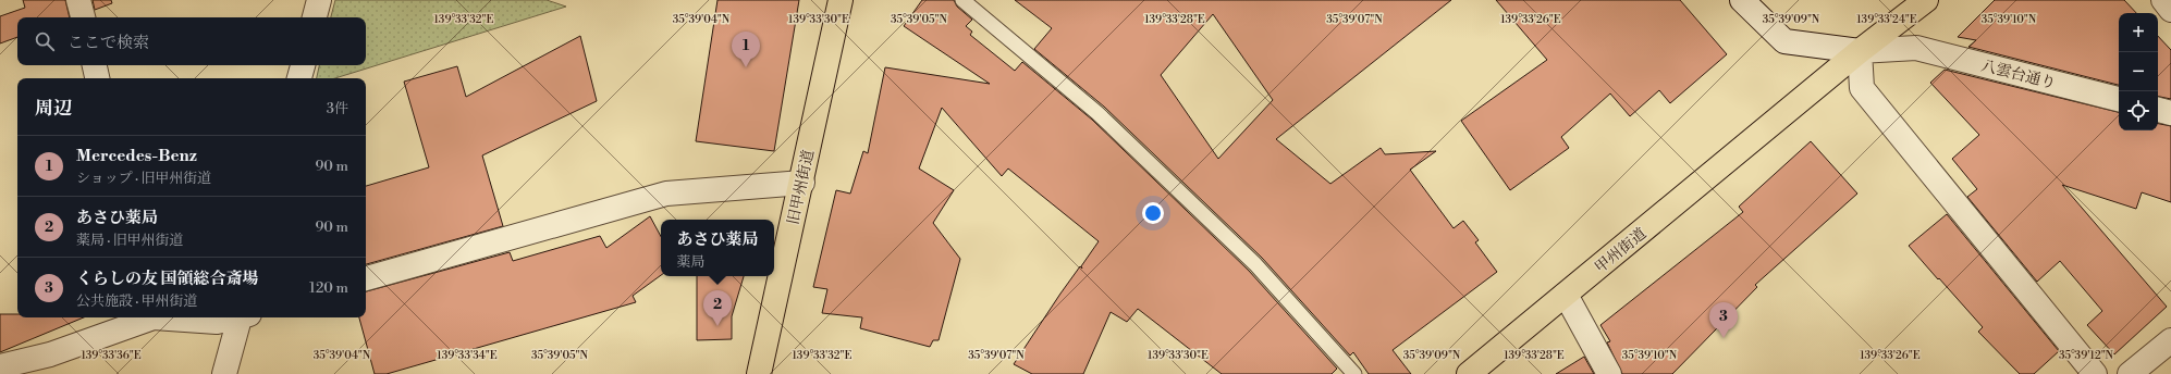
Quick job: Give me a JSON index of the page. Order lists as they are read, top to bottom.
{
  "streets": {
    "main road": ["旧甲州街道", "甲州街道"],
    "street": ["八雲台通り"]
  },
  "crossings": [
    ["八雲台通り", "甲州街道"]
  ],
  "page": {
    "map_buttons": ["+", "−"],
    "search": "ここで検索",
    "pins": ["1", "2", "3"],
    "heading": ["周辺", "3件"],
    "list": [
      {
        "mark": "1",
        "name": "Mercedes-Benz",
        "note": "ショップ · 旧甲州街道",
        "value": "90 m"
      },
      {
        "mark": "2",
        "name": "あさひ薬局",
        "note": "薬局 · 旧甲州街道",
        "value": "90 m"
      },
      {
        "mark": "3",
        "name": "くらしの友 国領総合斎場",
        "note": "公共施設 · 甲州街道",
        "value": "120 m"
      }
    ],
    "popup": ["あさひ薬局", "薬局"]
  },
  "coordinates": [
    "139°33'32\"E",
    "35°39'04\"N",
    "139°33'30\"E",
    "35°39'05\"N",
    "139°33'28\"E",
    "35°39'07\"N",
    "139°33'26\"E",
    "35°39'09\"N",
    "139°33'24\"E",
    "35°39'10\"N",
    "139°33'36\"E",
    "139°33'34\"E",
    "35°39'12\"N"
  ]
}
